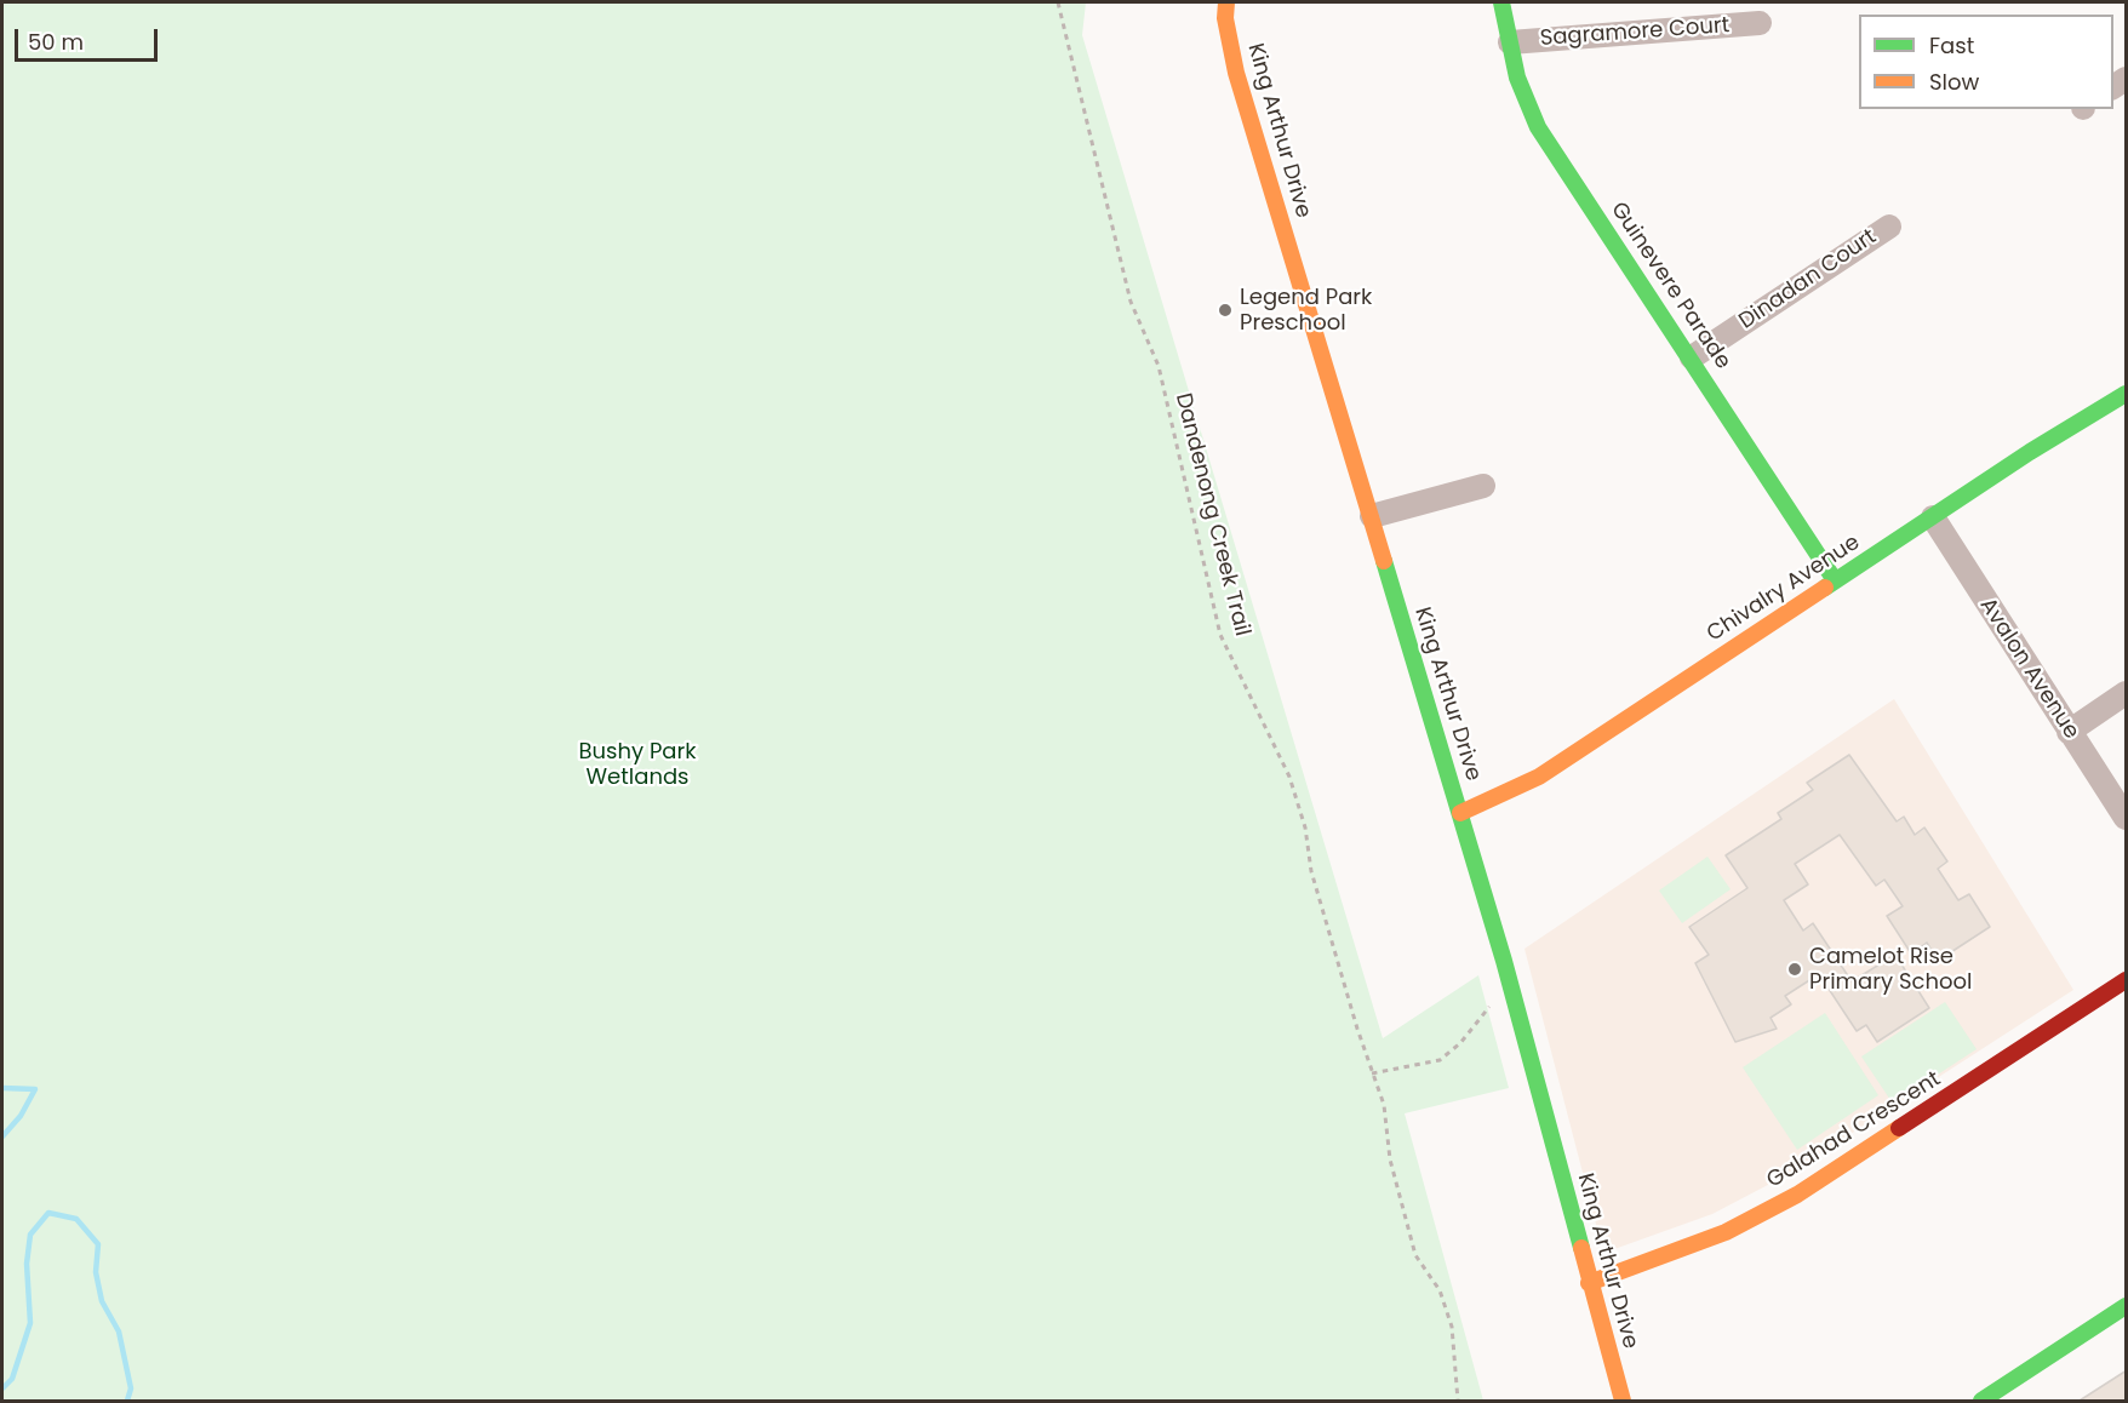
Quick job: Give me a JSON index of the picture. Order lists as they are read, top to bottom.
{
  "streets": {
    "street": [
      "Sagramore Court",
      "King Arthur Drive",
      "Dinadan Court",
      "Guinevere Parade",
      "Chivalry Avenue",
      "Avalon Avenue",
      "Galahad Crescent"
    ],
    "path": ["Dandenong Creek Trail"]
  },
  "crossings": [
    ["Sagramore Court", "Guinevere Parade"],
    ["King Arthur Drive", "Chivalry Avenue"],
    ["King Arthur Drive", "Galahad Crescent"],
    ["Dinadan Court", "Guinevere Parade"],
    ["Guinevere Parade", "Chivalry Avenue"],
    ["Chivalry Avenue", "Avalon Avenue"]
  ],
  "parks": ["Bushy Park Wetlands"],
  "places": ["Legend Park Preschool", "Camelot Rise Primary School"],
  "legend": ["Fast", "Slow"],
  "scale_bar": "50 m"
}
